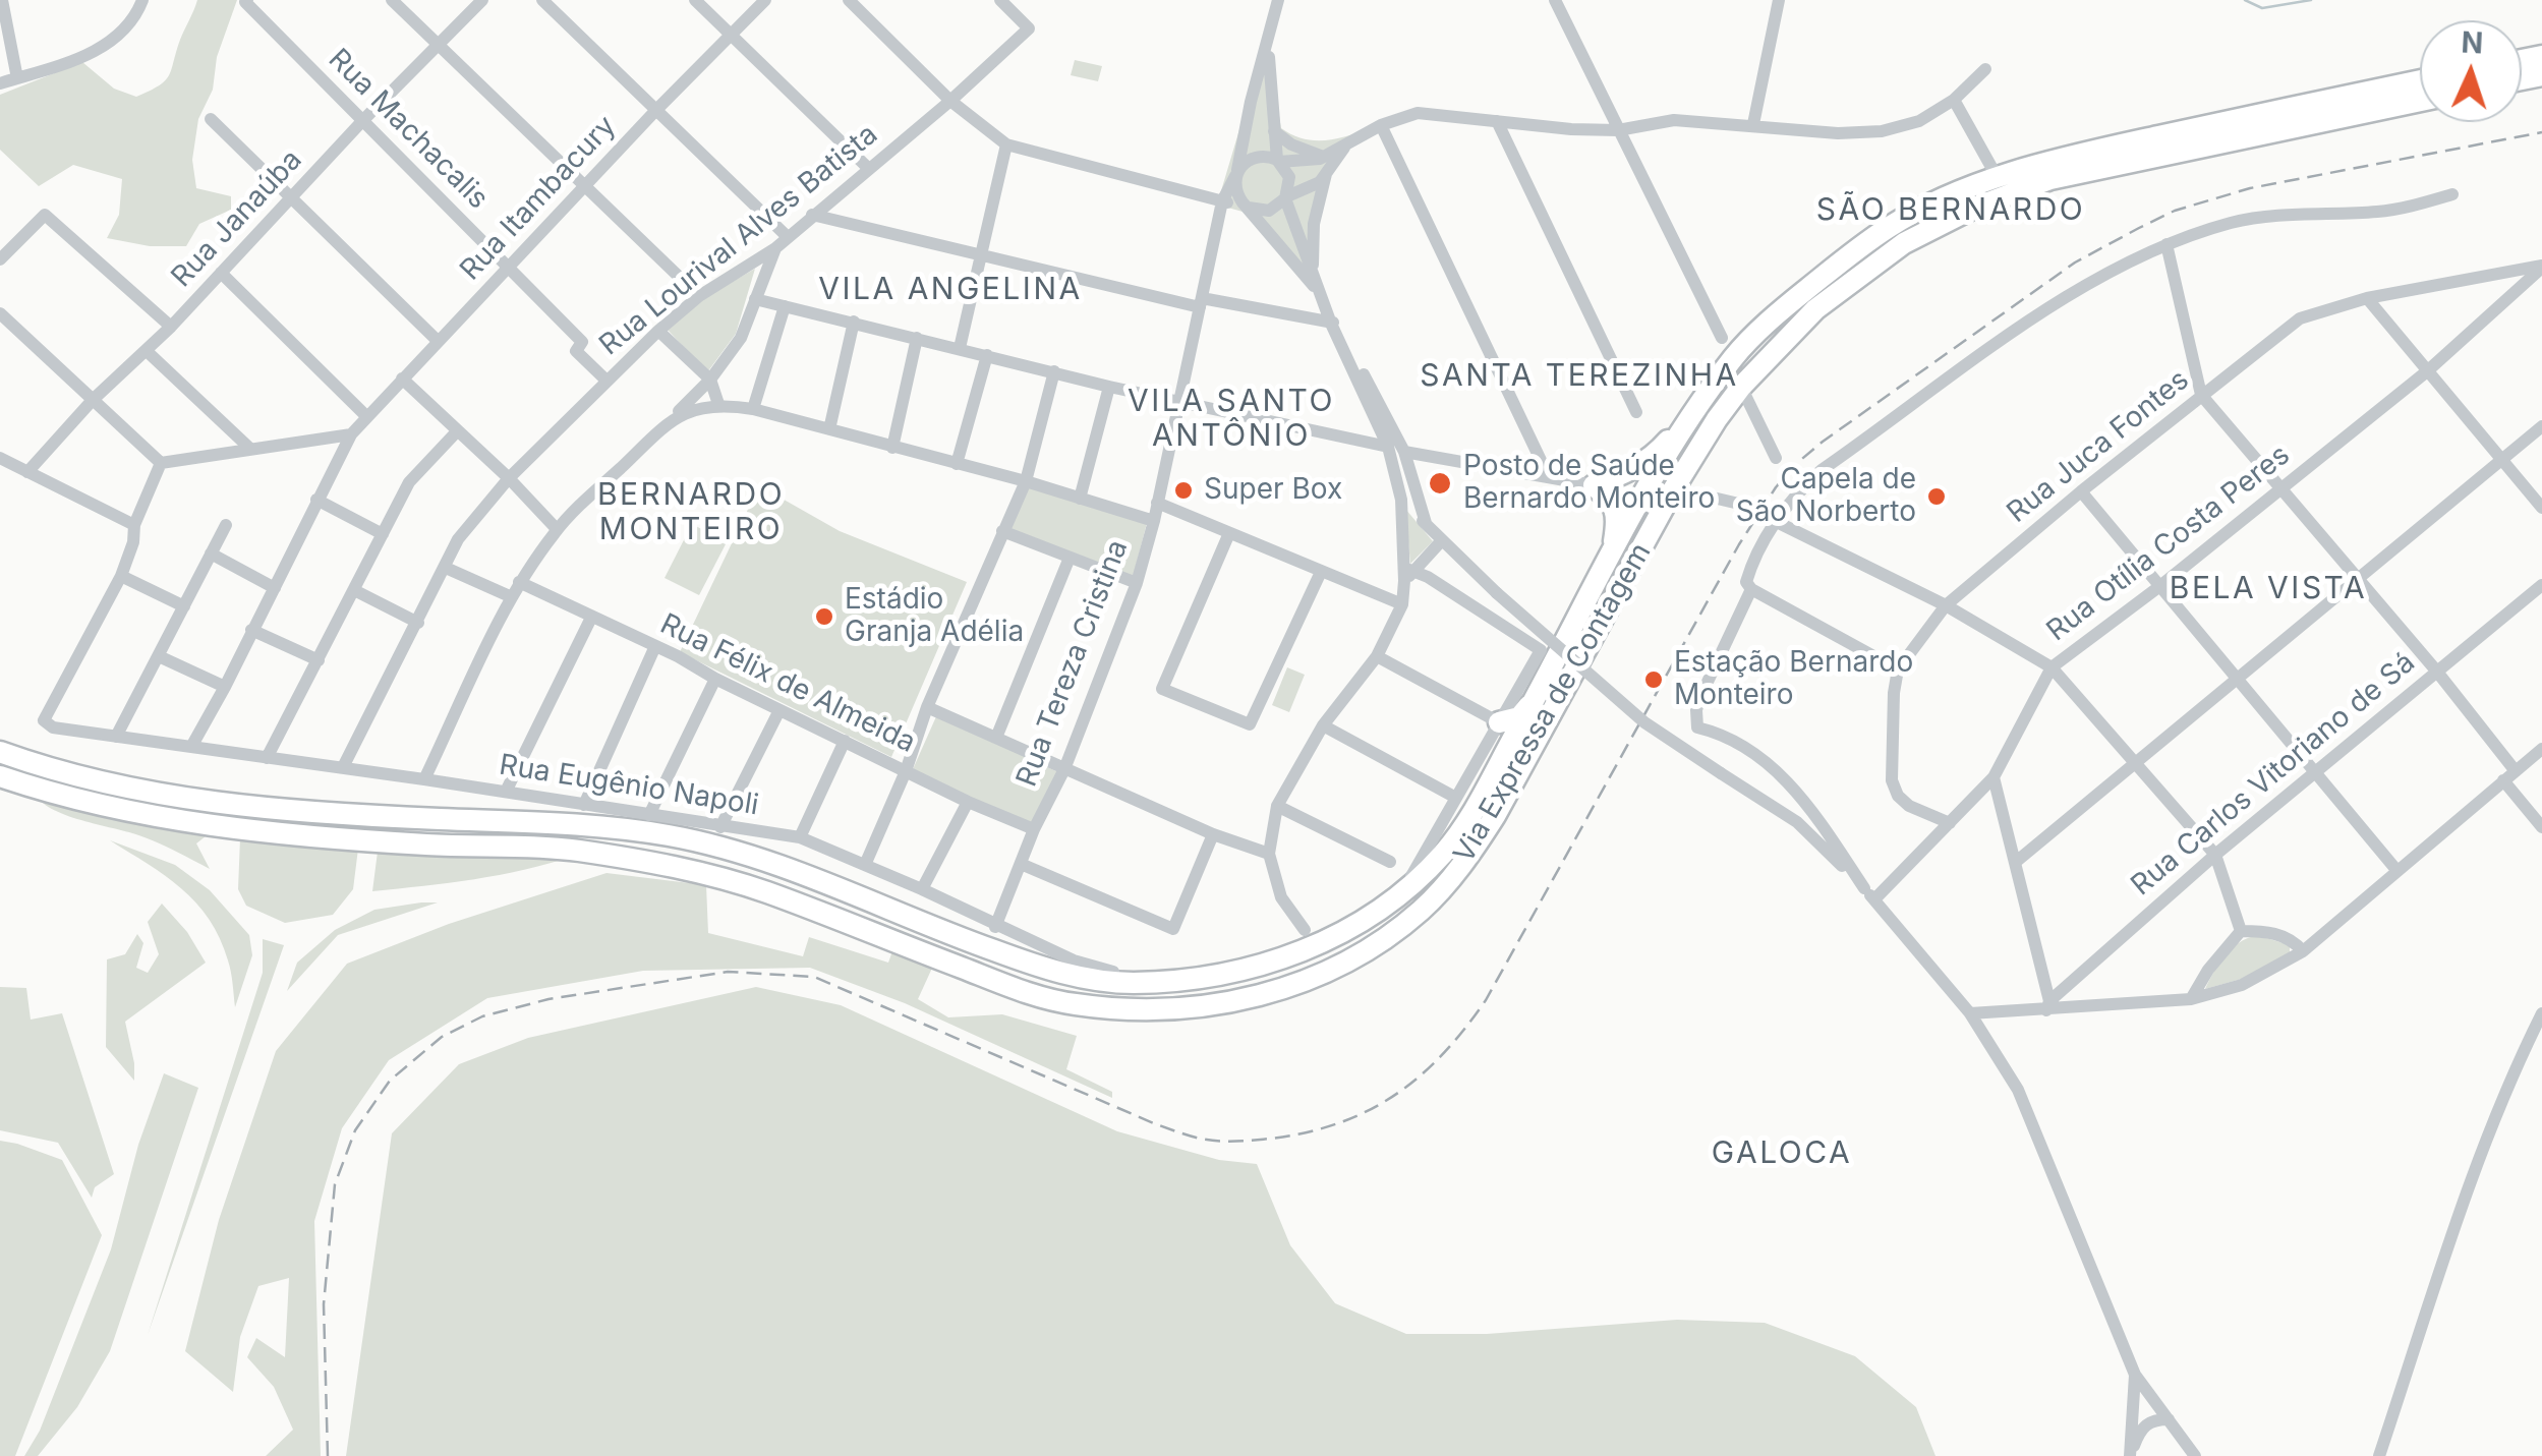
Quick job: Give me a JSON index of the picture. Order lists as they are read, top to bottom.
{
  "streets": {
    "highway": ["Via Expressa de Contagem"],
    "street": [
      "Rua Machacalis",
      "Rua Itambacury",
      "Rua Janaúba",
      "Rua Lourival Alves Batista",
      "Rua Juca Fontes",
      "Rua Otília Costa Peres",
      "Rua Tereza Cristina",
      "Rua Félix de Almeida",
      "Rua Carlos Vitoriano de Sá",
      "Rua Eugênio Napoli"
    ]
  },
  "crossings": [
    ["Rua Machacalis", "Rua Itambacury"],
    ["Rua Machacalis", "Rua Janaúba"],
    ["Rua Machacalis", "Rua Lourival Alves Batista"],
    ["Rua Itambacury", "Rua Eugênio Napoli"],
    ["Rua Lourival Alves Batista", "Rua Eugênio Napoli"],
    ["Rua Juca Fontes", "Rua Otília Costa Peres"],
    ["Rua Tereza Cristina", "Rua Félix de Almeida"],
    ["Rua Tereza Cristina", "Rua Eugênio Napoli"],
    ["Via Expressa de Contagem", "Rua Eugênio Napoli"]
  ],
  "districts": [
    "SÃO BERNARDO",
    "VILA ANGELINA",
    "SANTA TEREZINHA",
    "VILA SANTO ANTÔNIO",
    "BERNARDO MONTEIRO",
    "BELA VISTA",
    "GALOCA"
  ],
  "places": [
    "Posto de Saúde Bernardo Monteiro",
    "Super Box",
    "Capela de São Norberto",
    "Estádio Granja Adélia",
    "Estação Bernardo Monteiro"
  ],
  "north": "top"
}
